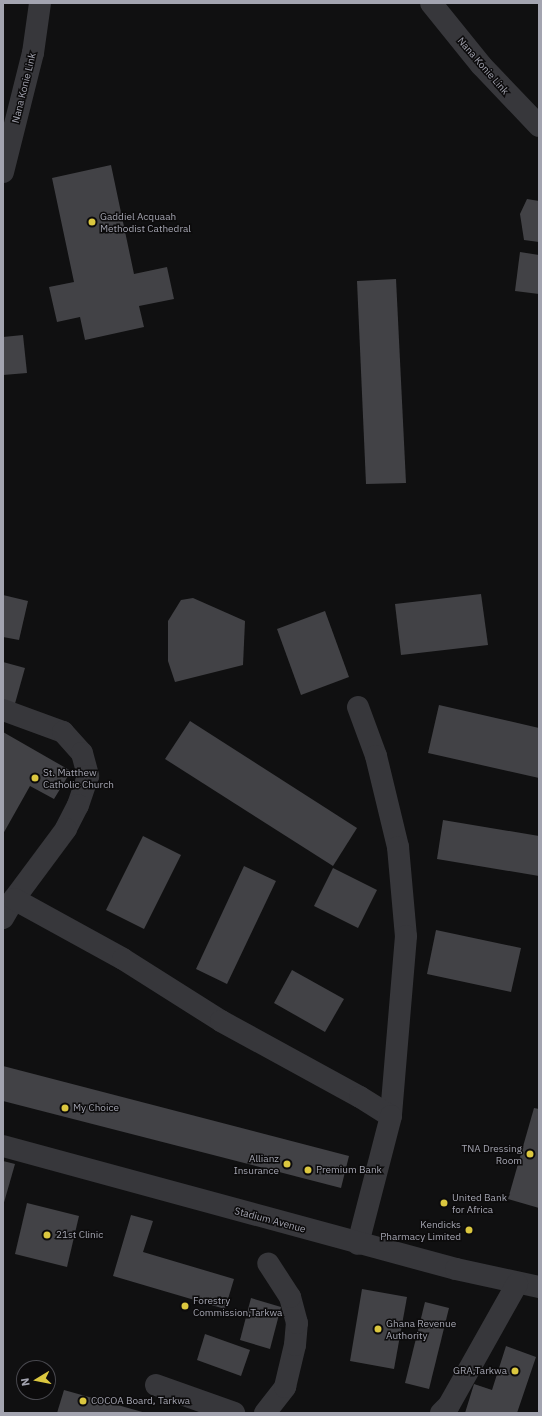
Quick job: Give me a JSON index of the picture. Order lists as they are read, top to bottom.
{
  "streets": {
    "street": ["Nana Konie Link", "Stadium Avenue"]
  },
  "places": [
    "Gaddiel Acquaah Methodist Cathedral",
    "St. Matthew Catholic Church",
    "My Choice",
    "TNA Dressing Room",
    "Allianz Insurance",
    "Premium Bank",
    "United Bank for Africa",
    "Kendicks Pharmacy Limited",
    "21st Clinic",
    "Forestry Commission,Tarkwa",
    "Ghana Revenue Authority",
    "GRA,Tarkwa",
    "COCOA Board, Tarkwa"
  ],
  "north": "left"
}
